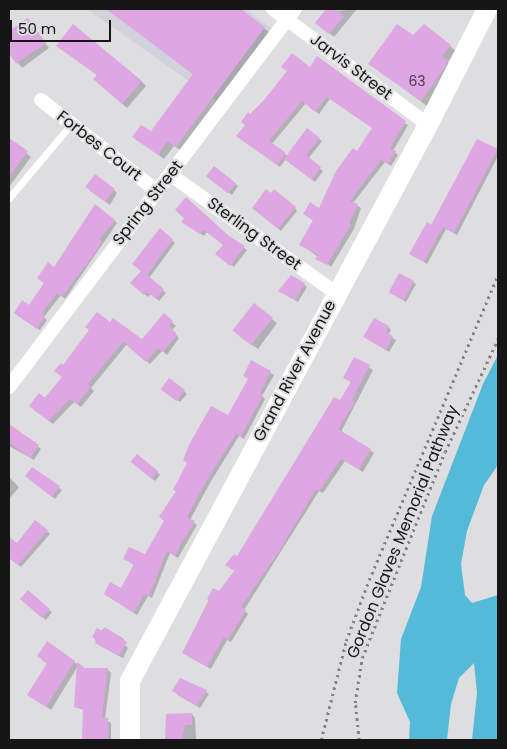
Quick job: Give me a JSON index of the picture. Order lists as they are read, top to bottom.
{
  "streets": {
    "street": [
      "Jarvis Street",
      "Forbes Court",
      "Spring Street",
      "Sterling Street",
      "Grand River Avenue"
    ],
    "path": ["Gordon Glaves Memorial Pathway"]
  },
  "crossings": [
    ["Jarvis Street", "Spring Street"],
    ["Jarvis Street", "Grand River Avenue"],
    ["Forbes Court", "Spring Street"],
    ["Spring Street", "Sterling Street"],
    ["Sterling Street", "Grand River Avenue"]
  ],
  "house_numbers": ["63"],
  "scale_bar": "50 m"
}
